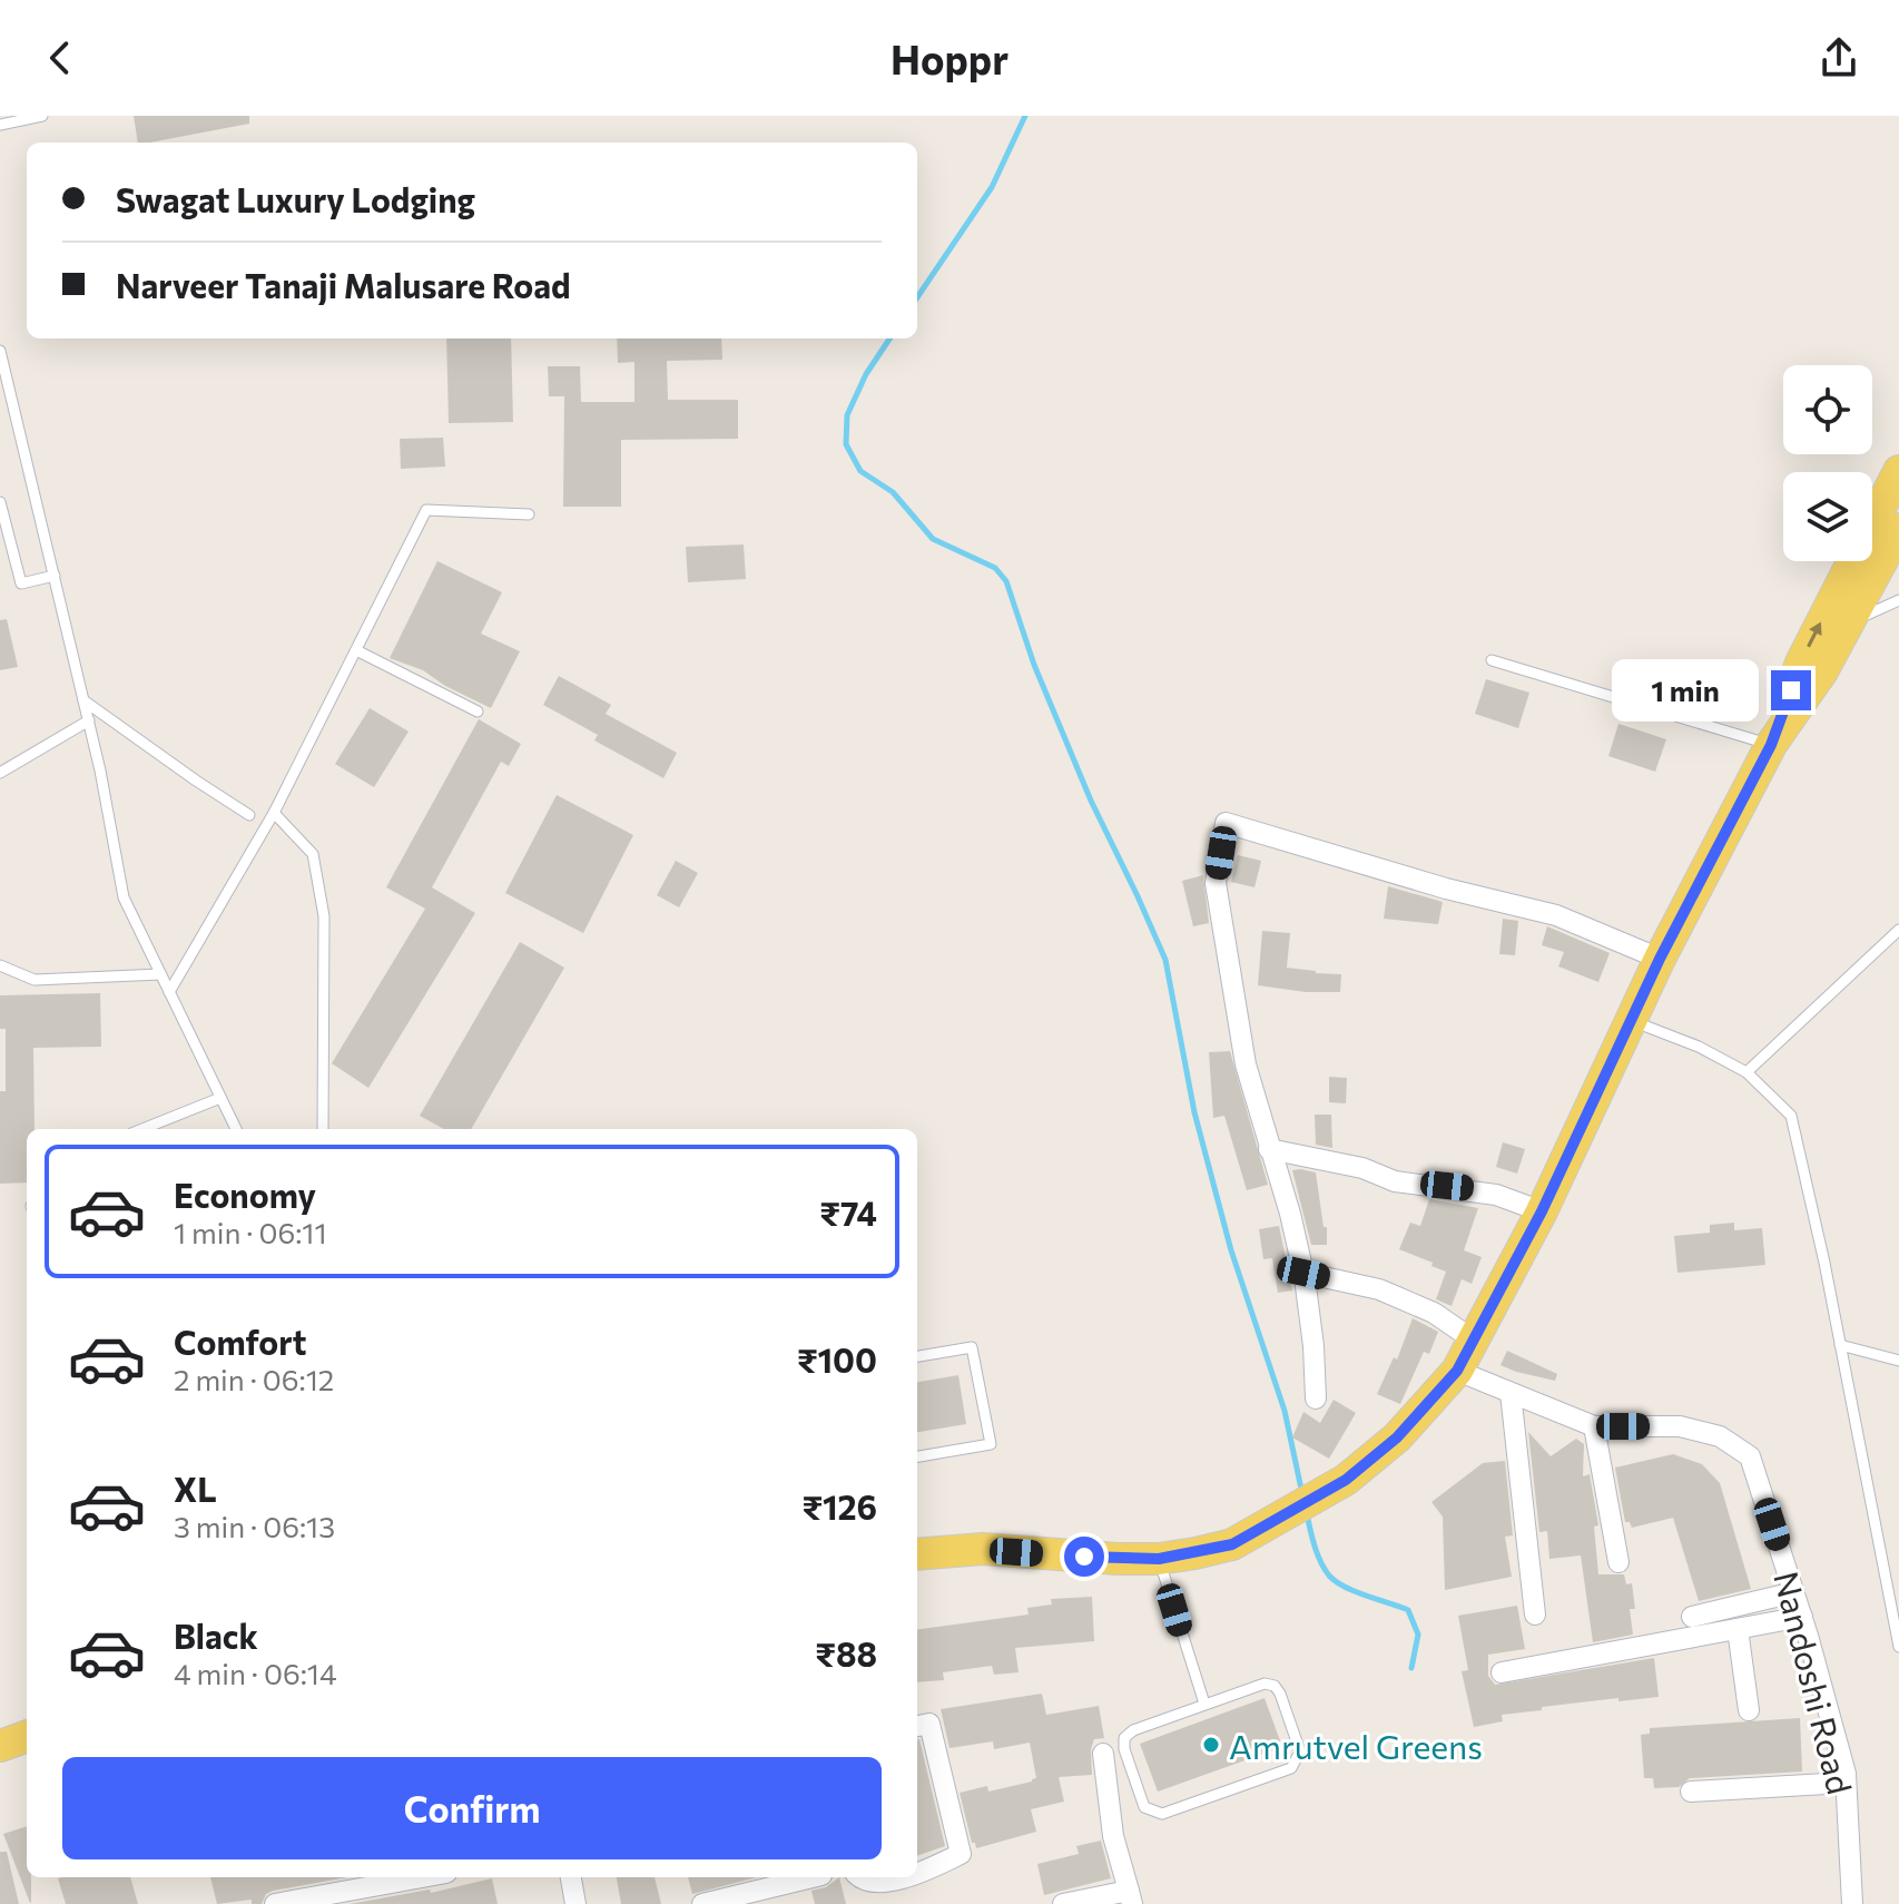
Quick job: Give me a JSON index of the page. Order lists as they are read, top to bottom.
{
  "streets": {
    "street": ["Nandoshi Road"]
  },
  "places": ["Amrutvel Greens"],
  "page": {
    "header": "Hoppr",
    "banner": ["Swagat Luxury Lodging", "Narveer Tanaji Malusare Road"],
    "bubble": "1 min",
    "list": [
      {
        "name": "Economy",
        "note": "1 min · 06:11",
        "value": "₹74"
      },
      {
        "name": "Comfort",
        "note": "2 min · 06:12",
        "value": "₹100"
      },
      {
        "name": "XL",
        "note": "3 min · 06:13",
        "value": "₹126"
      },
      {
        "name": "Black",
        "note": "4 min · 06:14",
        "value": "₹88"
      }
    ],
    "buttons": "Confirm"
  }
}
